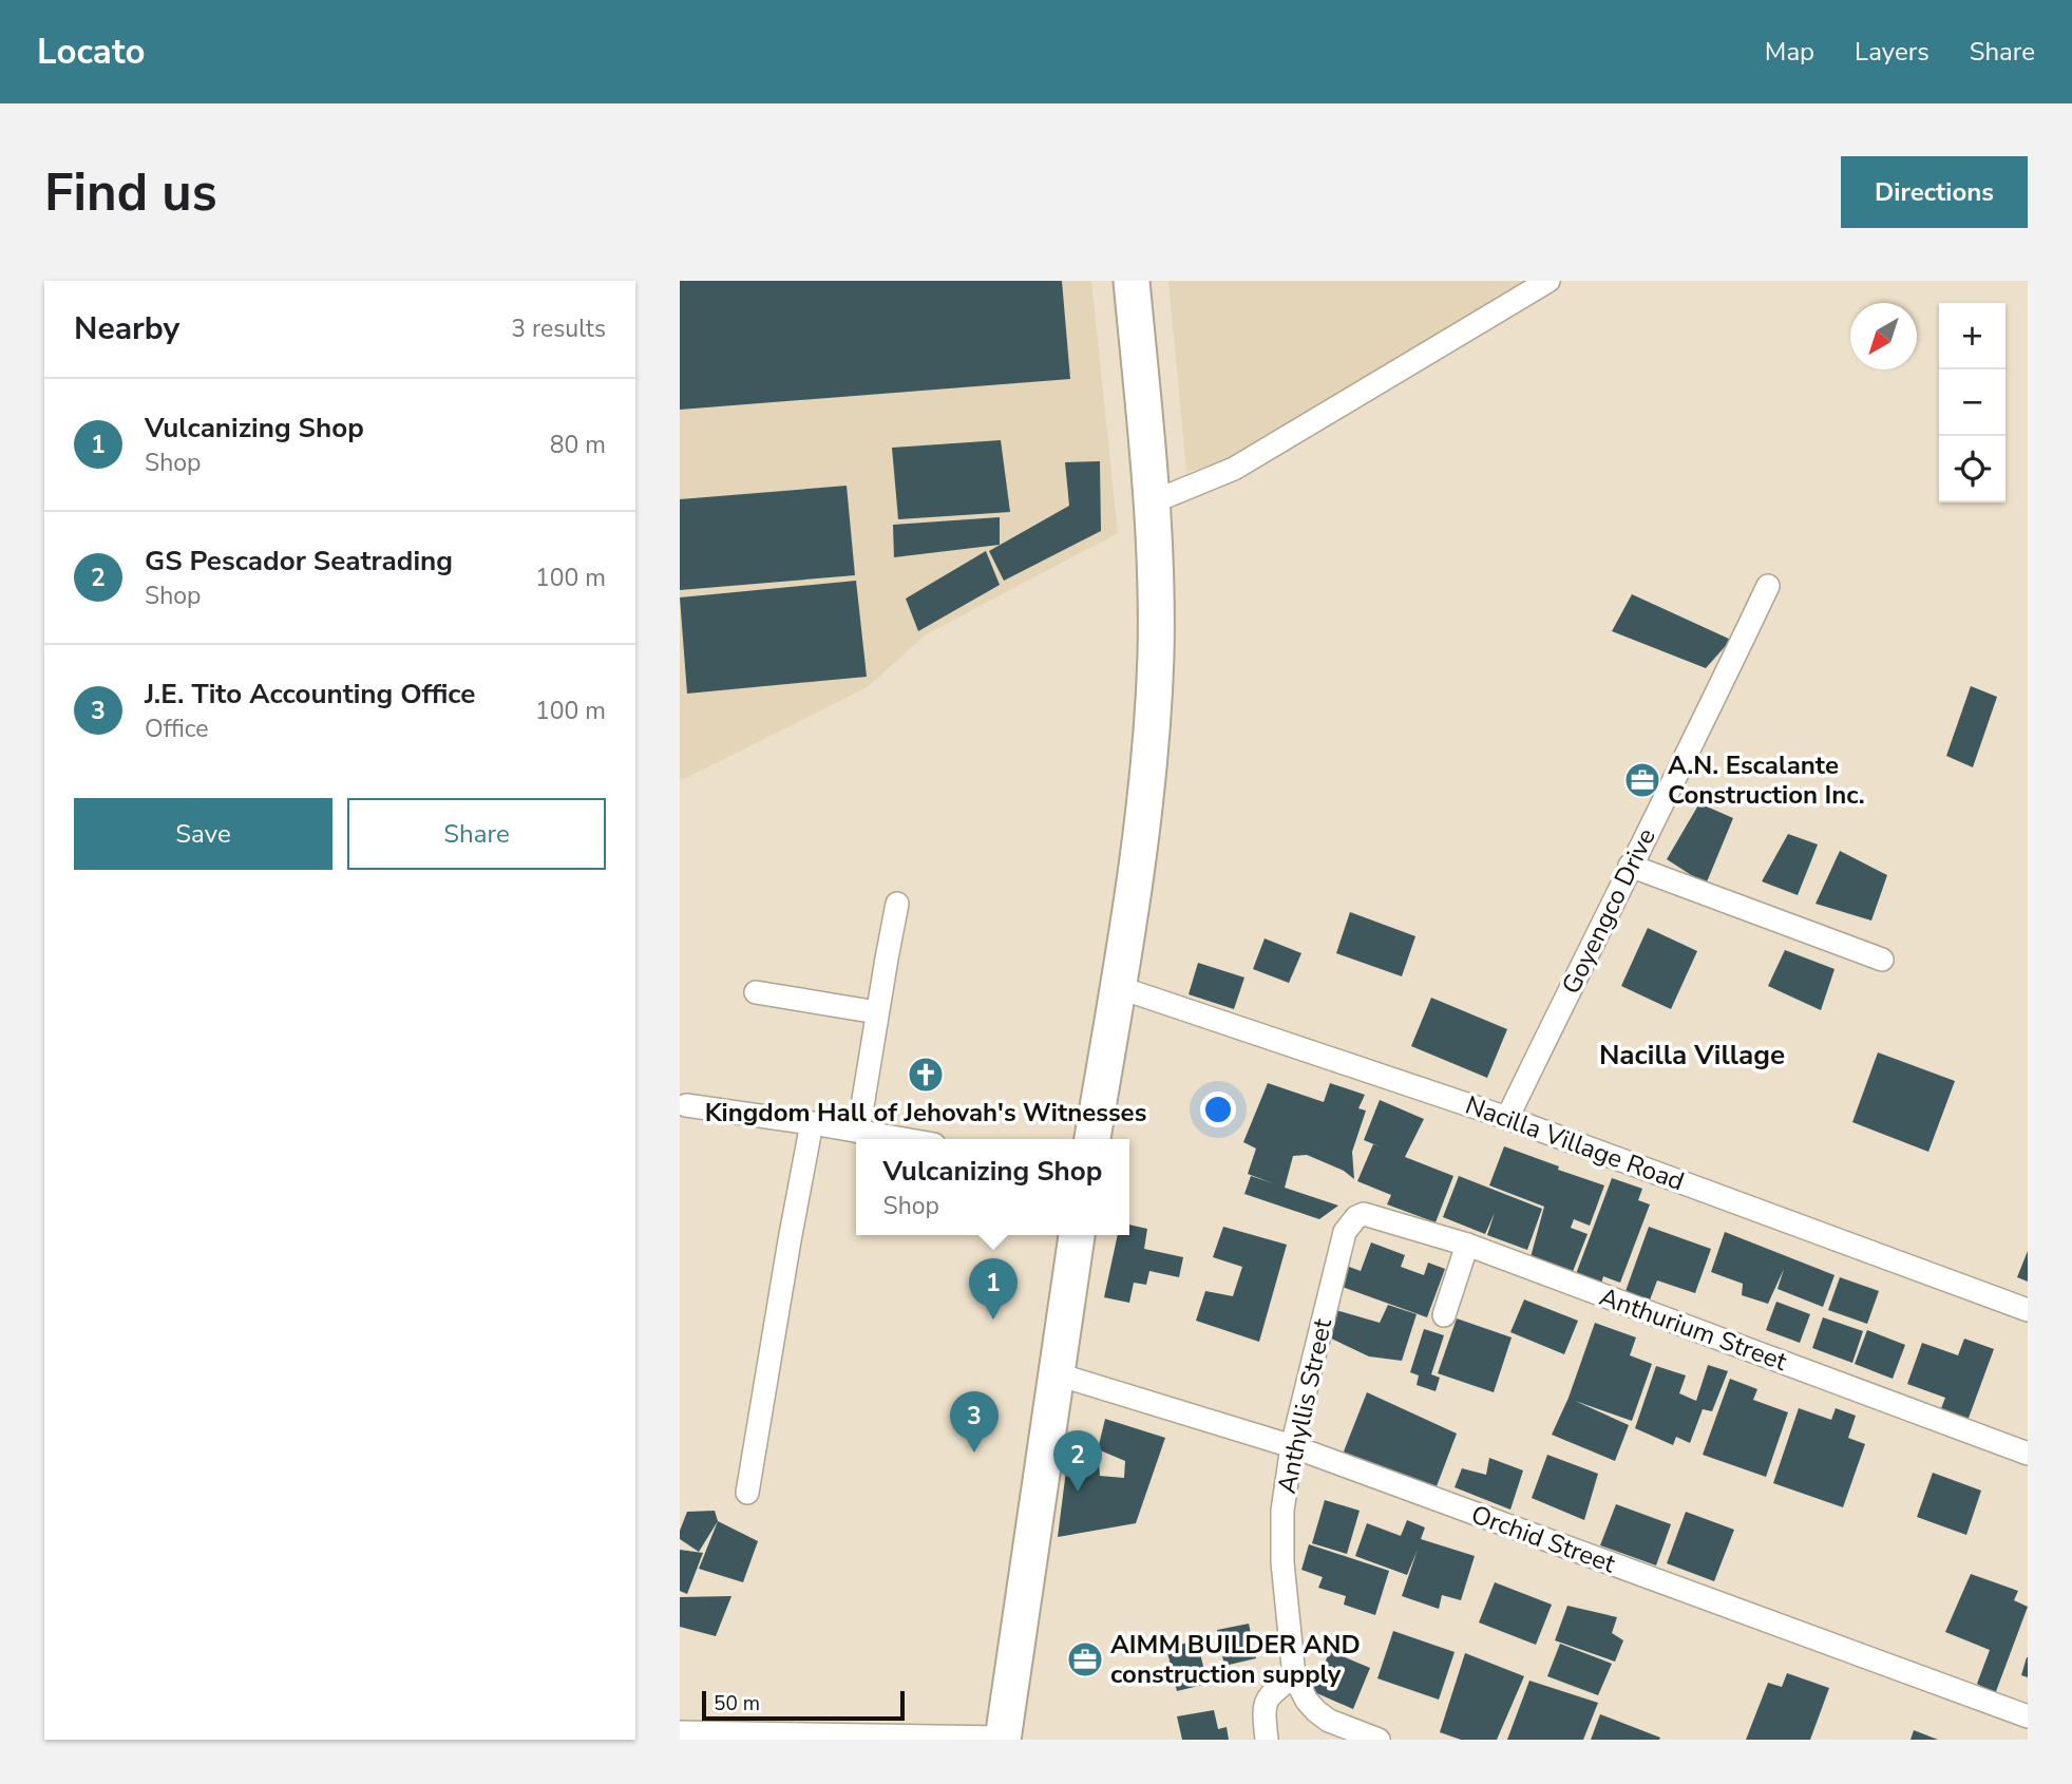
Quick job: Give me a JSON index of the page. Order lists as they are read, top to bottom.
{
  "streets": {
    "street": [
      "Goyengco Drive",
      "Nacilla Village Road",
      "Anthurium Street",
      "Anthyllis Street",
      "Orchid Street"
    ]
  },
  "crossings": [
    ["Goyengco Drive", "Nacilla Village Road"],
    ["Anthurium Street", "Anthyllis Street"],
    ["Anthyllis Street", "Orchid Street"]
  ],
  "districts": ["Nacilla Village"],
  "places": {
    "office": ["A.N. Escalante Construction Inc.", "AIMM BUILDER AND construction supply"],
    "church": ["Kingdom Hall of Jehovah's Witnesses"]
  },
  "scale_bar": "50 m",
  "north": "bottom left",
  "page": {
    "header": "Locato",
    "nav": ["Map", "Layers", "Share"],
    "buttons": [
      "Directions",
      ["Save", "Share"]
    ],
    "title": "Find us",
    "heading": ["Nearby", "3 results"],
    "map_buttons": ["+", "−"],
    "list": [
      {
        "mark": "1",
        "name": "Vulcanizing Shop",
        "note": "Shop",
        "value": "80 m"
      },
      {
        "mark": "2",
        "name": "GS Pescador Seatrading",
        "note": "Shop",
        "value": "100 m"
      },
      {
        "mark": "3",
        "name": "J.E. Tito Accounting Office",
        "note": "Office",
        "value": "100 m"
      }
    ],
    "popup": ["Vulcanizing Shop", "Shop"],
    "pins": ["1", "3", "2"],
    "scale": "50 m"
  }
}
